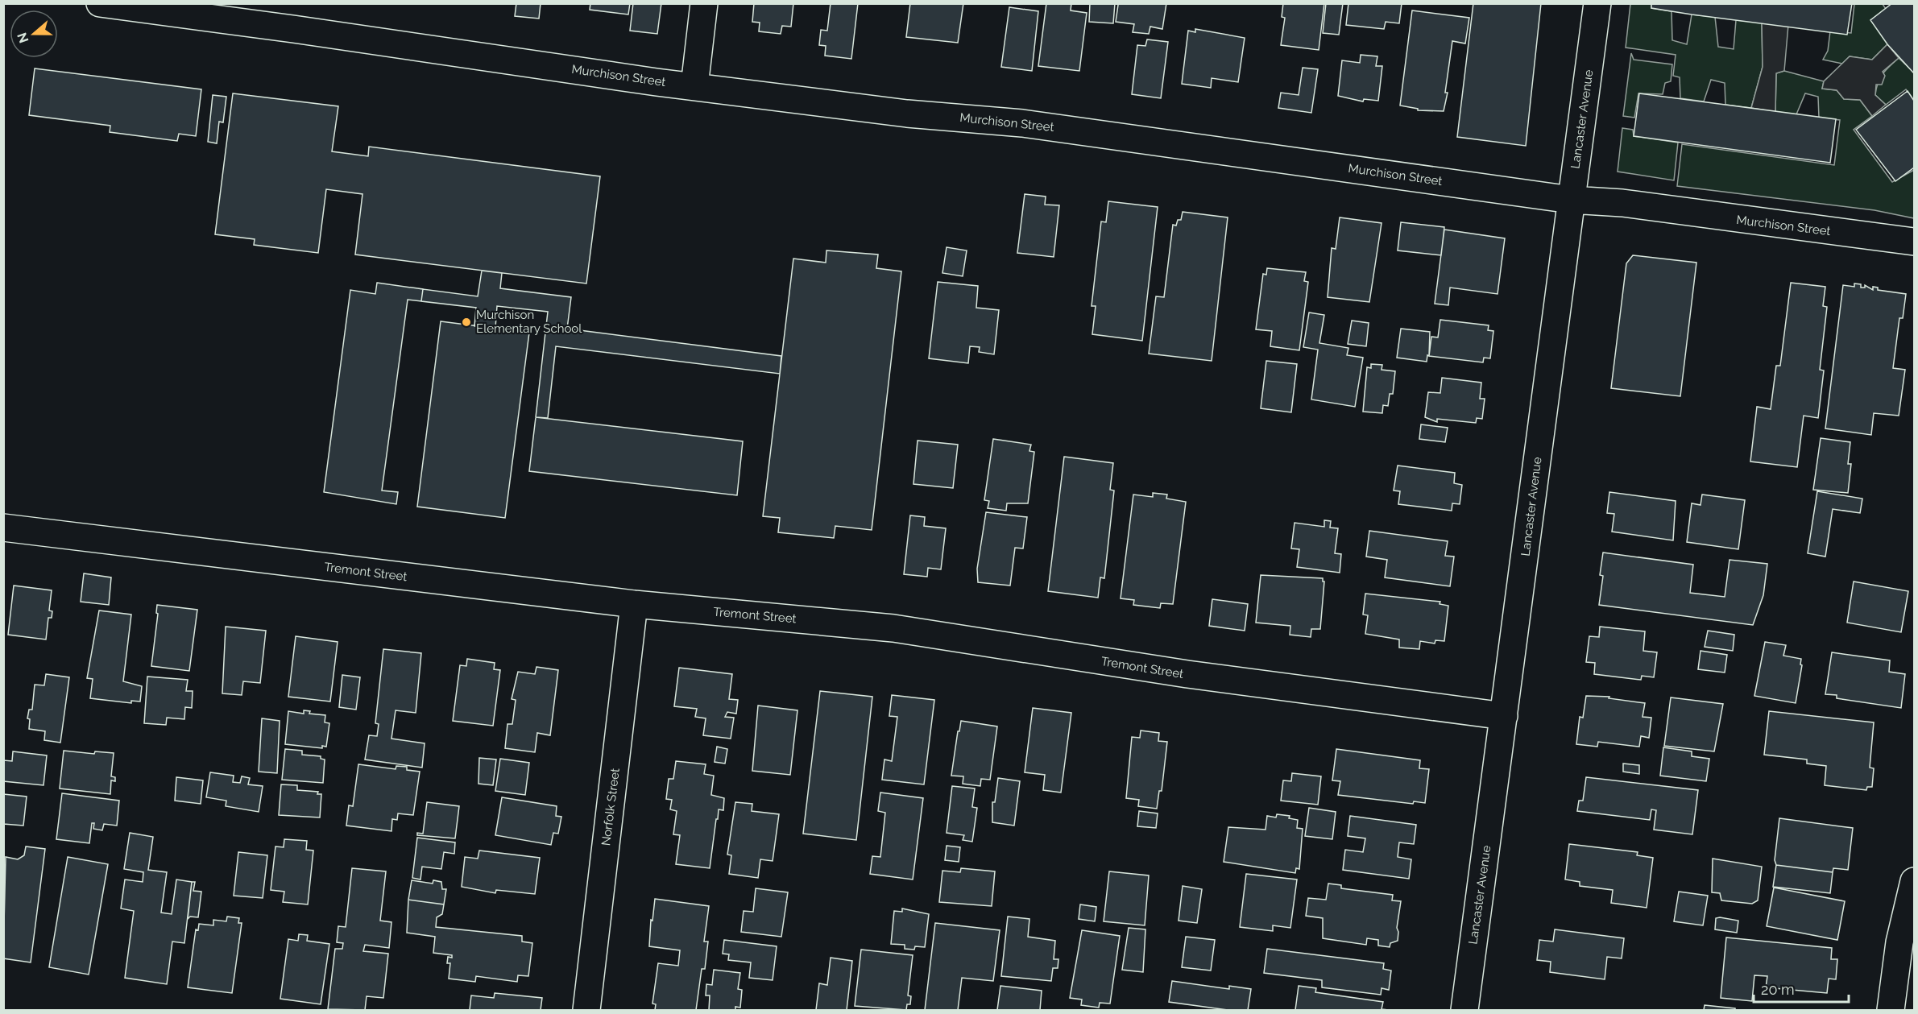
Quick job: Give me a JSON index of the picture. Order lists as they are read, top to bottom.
{
  "streets": {
    "street": [
      "Murchison Street",
      "Lancaster Avenue",
      "Tremont Street",
      "Norfolk Street"
    ]
  },
  "crossings": [
    ["Murchison Street", "Lancaster Avenue"],
    ["Lancaster Avenue", "Tremont Street"],
    ["Tremont Street", "Norfolk Street"]
  ],
  "places": ["Murchison Elementary School"],
  "scale_bar": "20 m",
  "north": "left"
}
